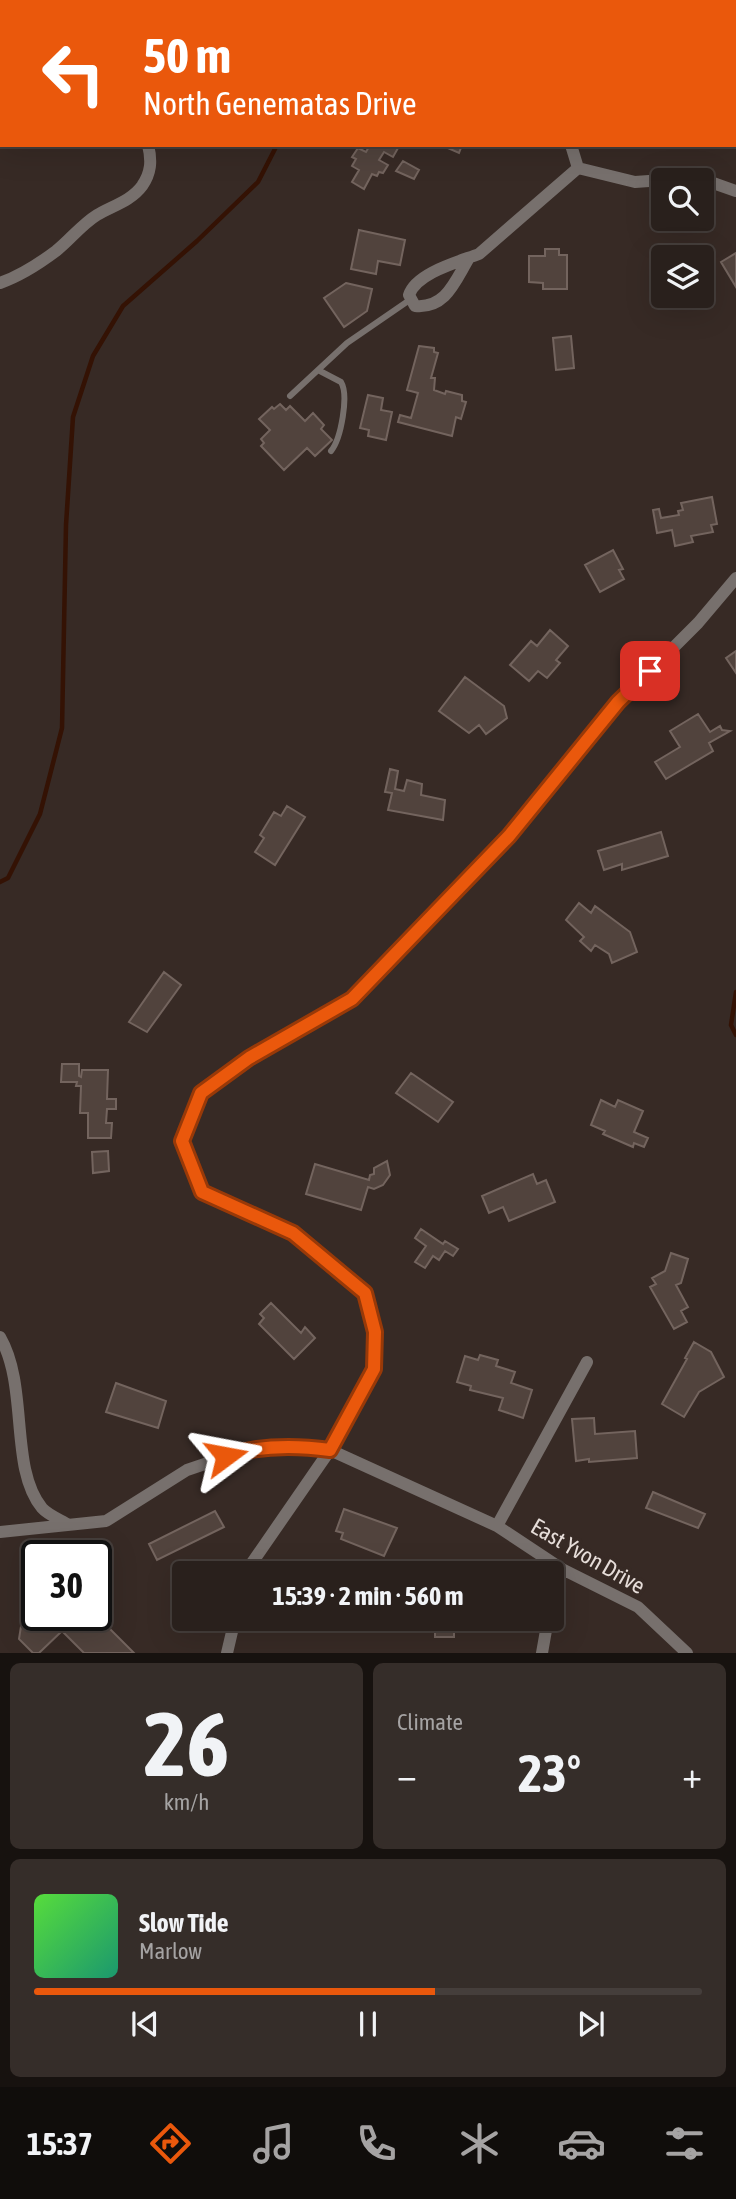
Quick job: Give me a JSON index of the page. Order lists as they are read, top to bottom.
{
  "streets": {
    "street": ["East Yvon Drive"]
  },
  "page": {
    "turn": ["50 m", "North Genematas Drive"],
    "limit": "30",
    "trip": "15:39 · 2 min · 560 m",
    "tile": [
      ["26", "km/h"],
      "Climate"
    ],
    "heat": ["−", "23°", "+"],
    "song": ["Slow Tide", "Marlow"],
    "tabs": "15:37"
  }
}
